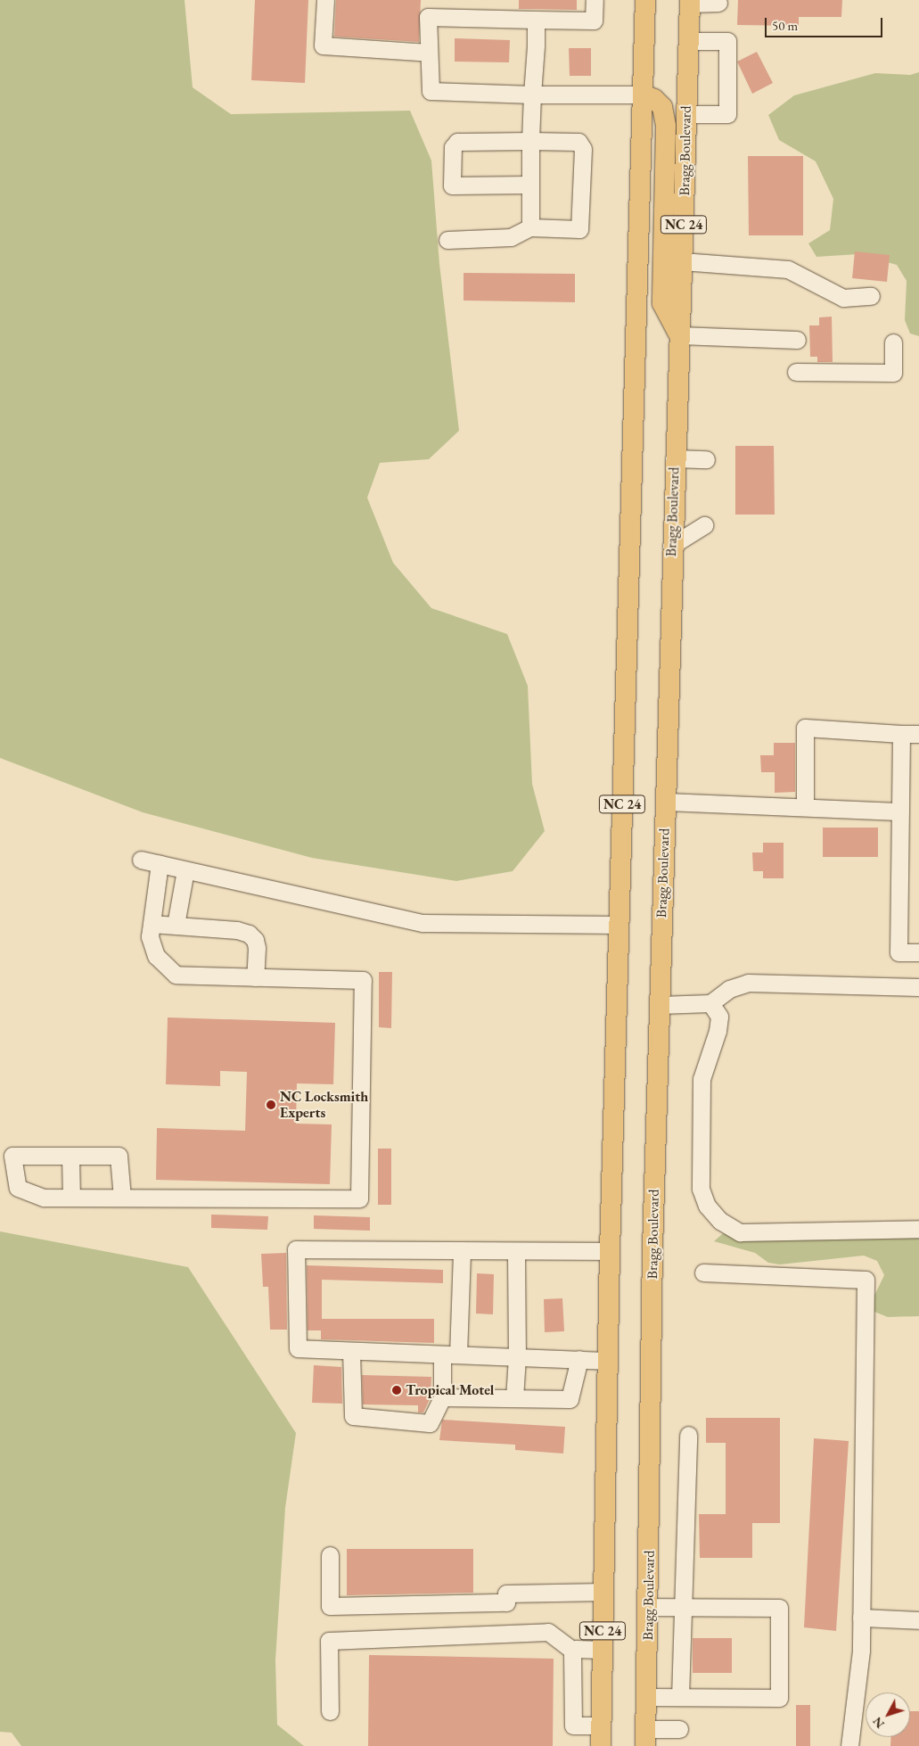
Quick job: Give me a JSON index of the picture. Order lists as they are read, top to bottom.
{
  "streets": {
    "main road": ["Bragg Boulevard", "NC 24"]
  },
  "places": ["NC Locksmith Experts", "Tropical Motel"],
  "scale_bar": "50 m",
  "north": "bottom left"
}
